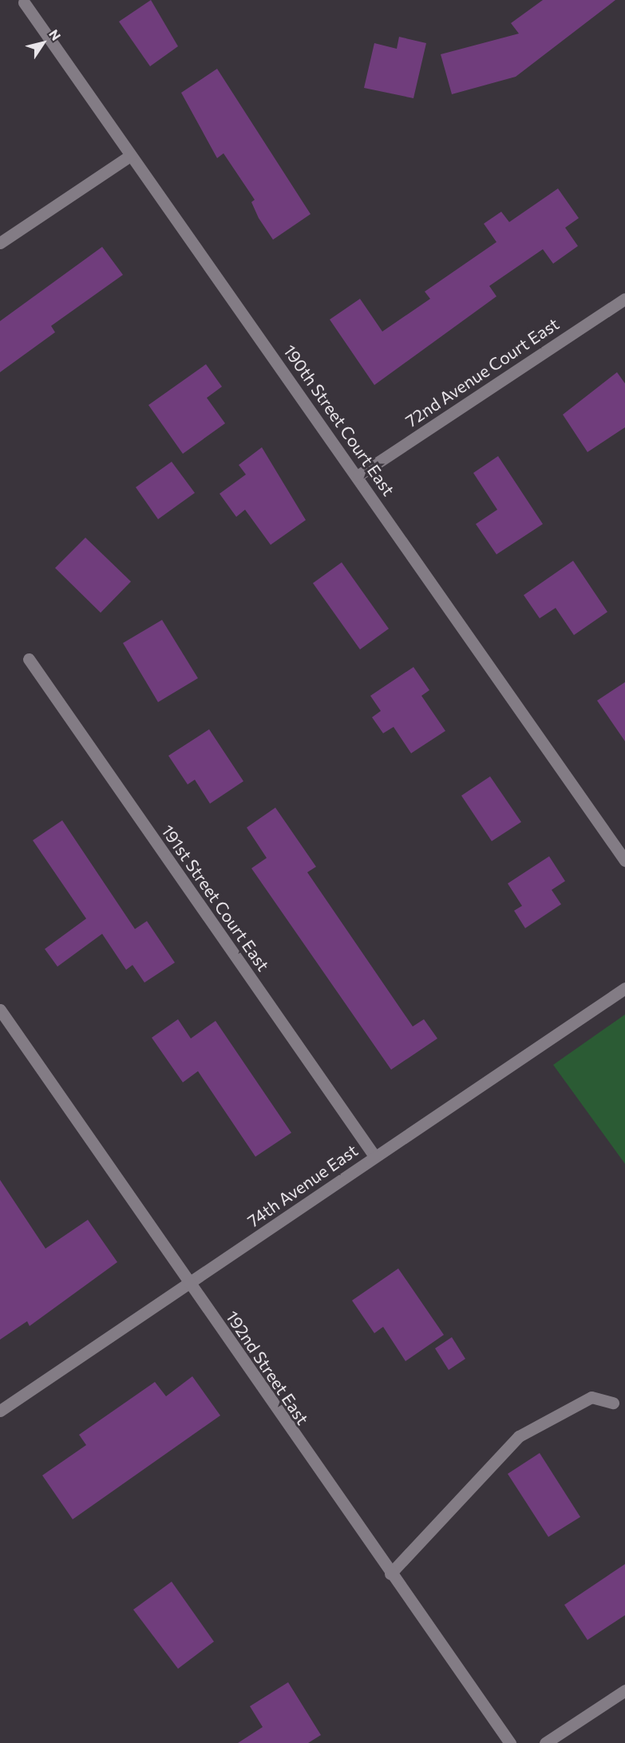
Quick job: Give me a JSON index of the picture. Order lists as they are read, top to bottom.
{
  "streets": {
    "street": [
      "72nd Avenue Court East",
      "190th Street Court East",
      "191st Street Court East",
      "74th Avenue East",
      "192nd Street East"
    ]
  },
  "crossings": [
    ["72nd Avenue Court East", "190th Street Court East"],
    ["191st Street Court East", "74th Avenue East"],
    ["74th Avenue East", "192nd Street East"]
  ],
  "north": "top right"
}
